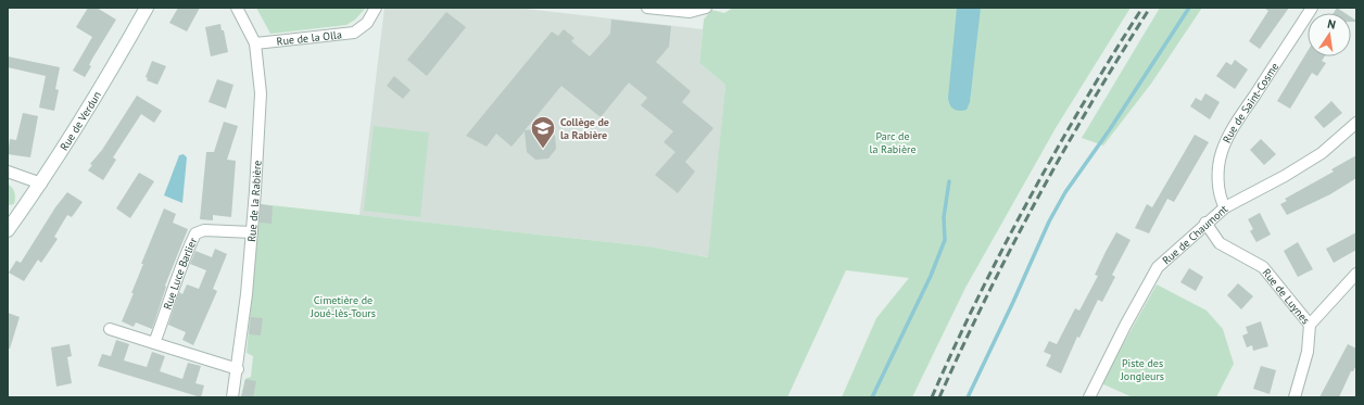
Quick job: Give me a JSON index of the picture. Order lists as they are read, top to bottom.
{
  "streets": {
    "main road": ["Rue de Verdun"],
    "street": [
      "Rue de la Olla",
      "Rue de Saint-Cosme",
      "Rue de la Rabière",
      "Rue de Chaumont",
      "Rue Luce Barlier",
      "Rue de Luynes"
    ]
  },
  "crossings": [
    ["Rue de la Olla", "Rue de la Rabière"],
    ["Rue de Saint-Cosme", "Rue de Chaumont"],
    ["Rue de la Rabière", "Rue Luce Barlier"],
    ["Rue de Chaumont", "Rue de Luynes"]
  ],
  "parks": ["Parc de la Rabière", "Cimetière de Joué-lès-Tours", "Piste des Jongleurs"],
  "places": {
    "school or university": ["Collège de la Rabière"]
  },
  "north": "top"
}
